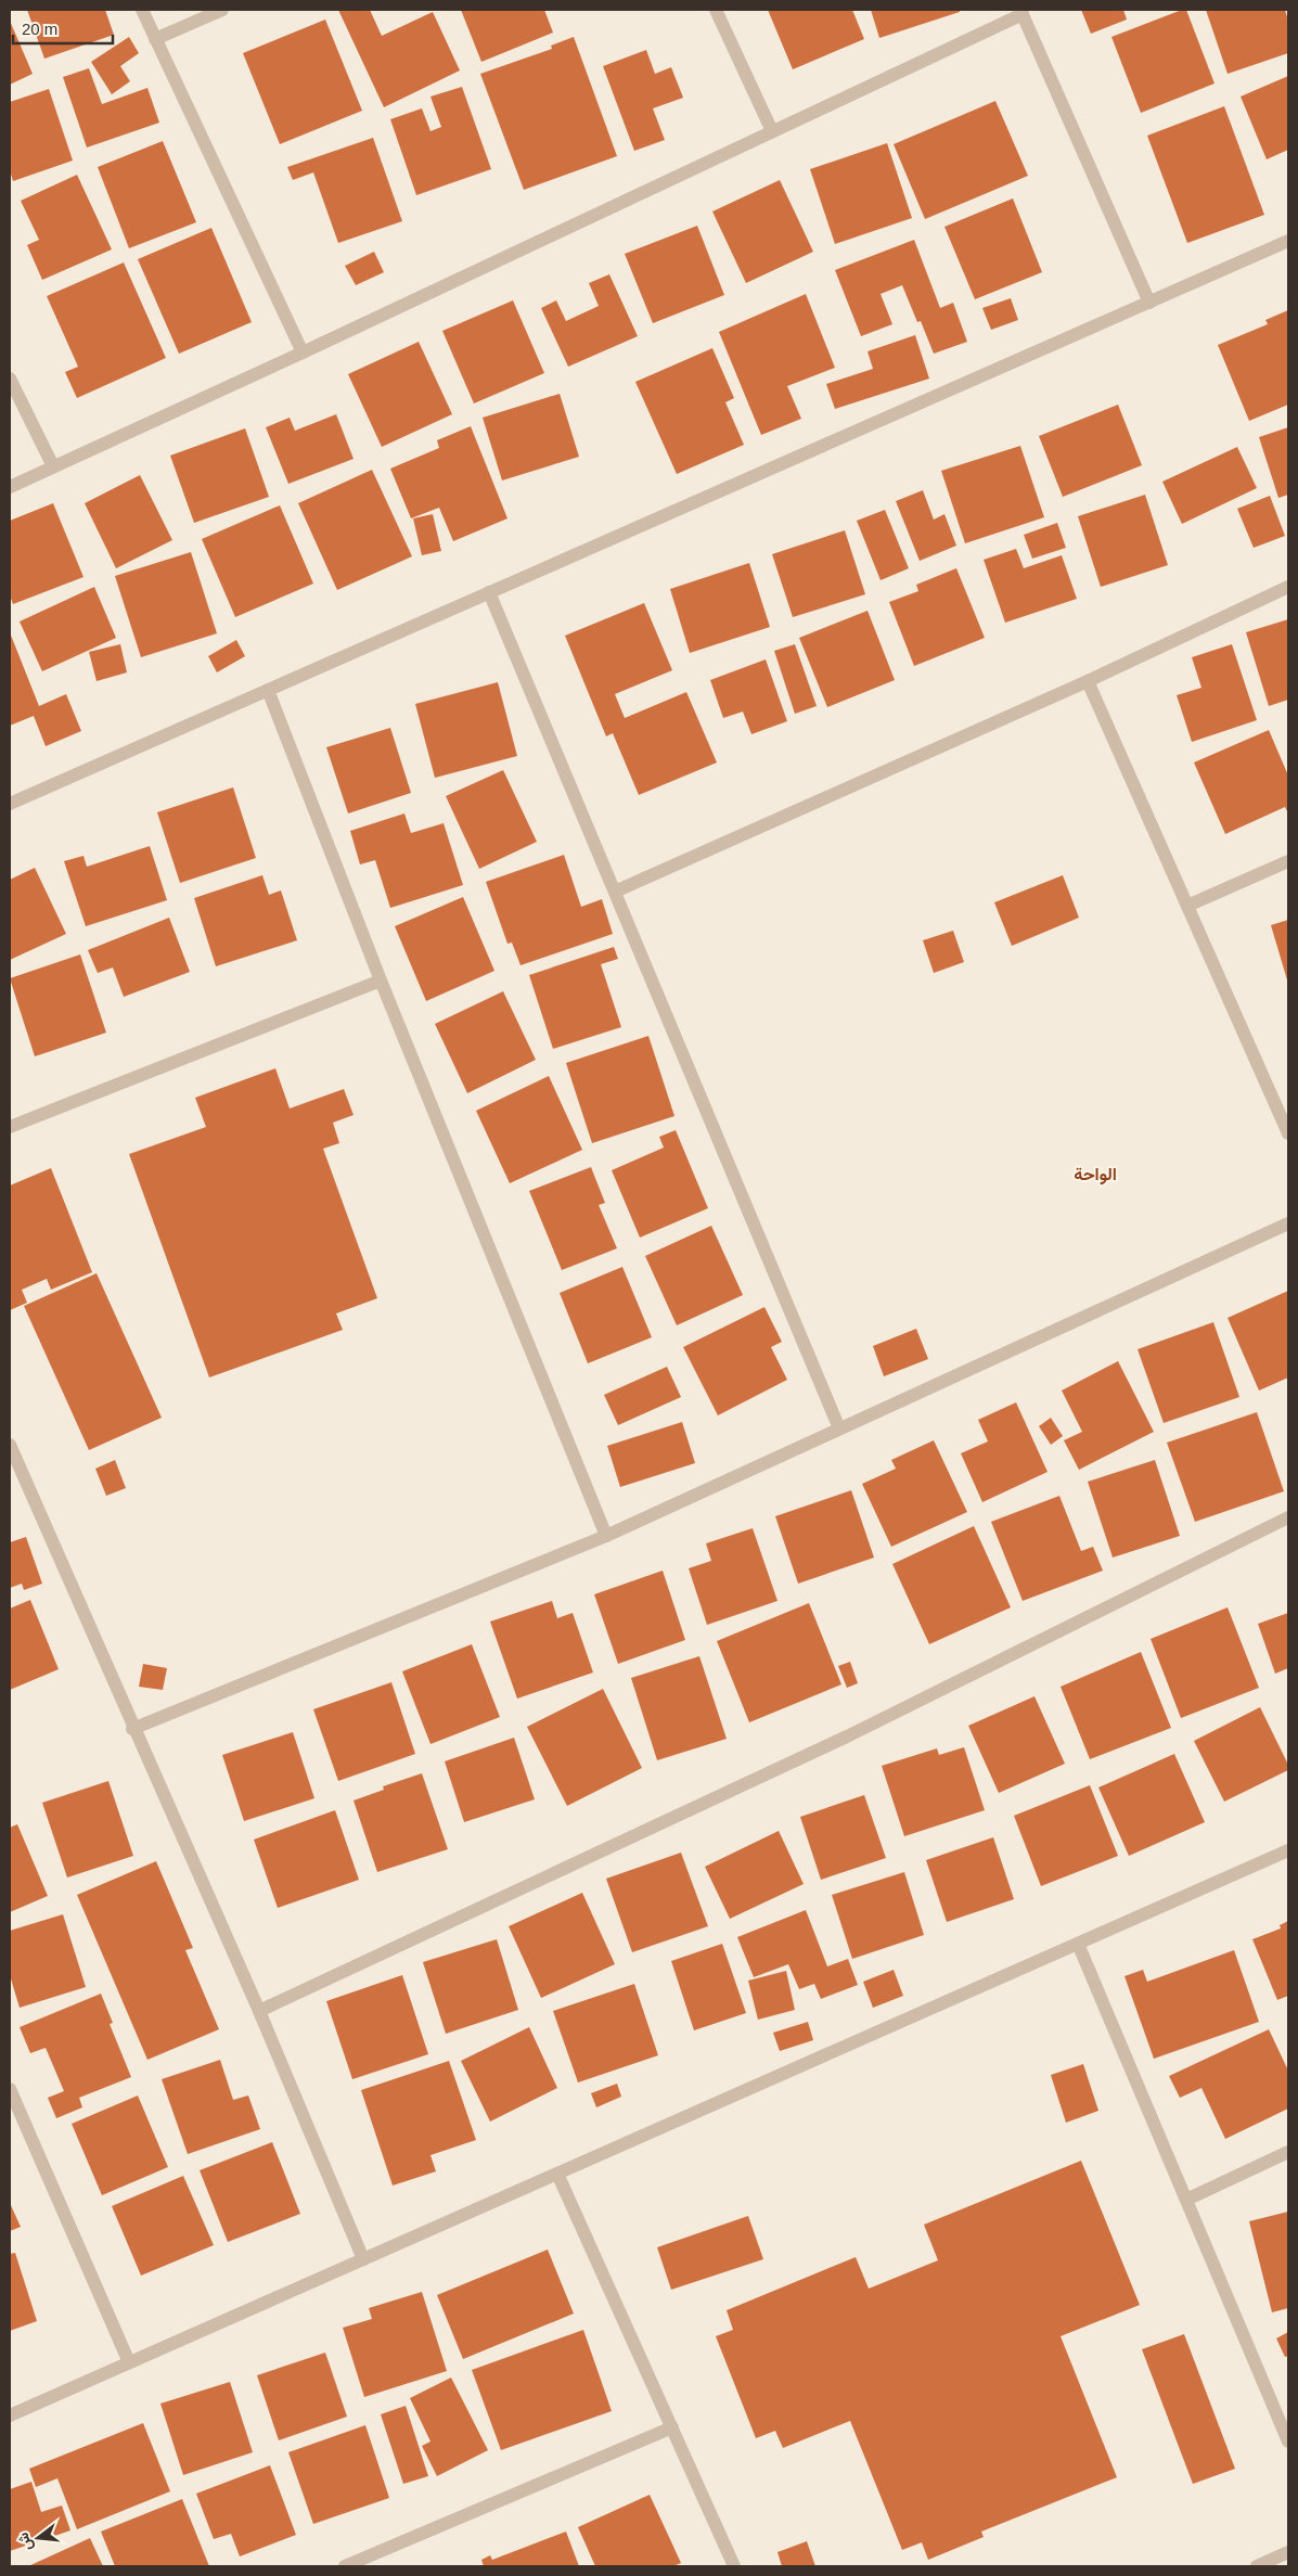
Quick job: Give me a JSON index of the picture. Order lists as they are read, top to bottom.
{
  "districts": ["الواحة"],
  "scale_bar": "20 m",
  "north": "left"
}
